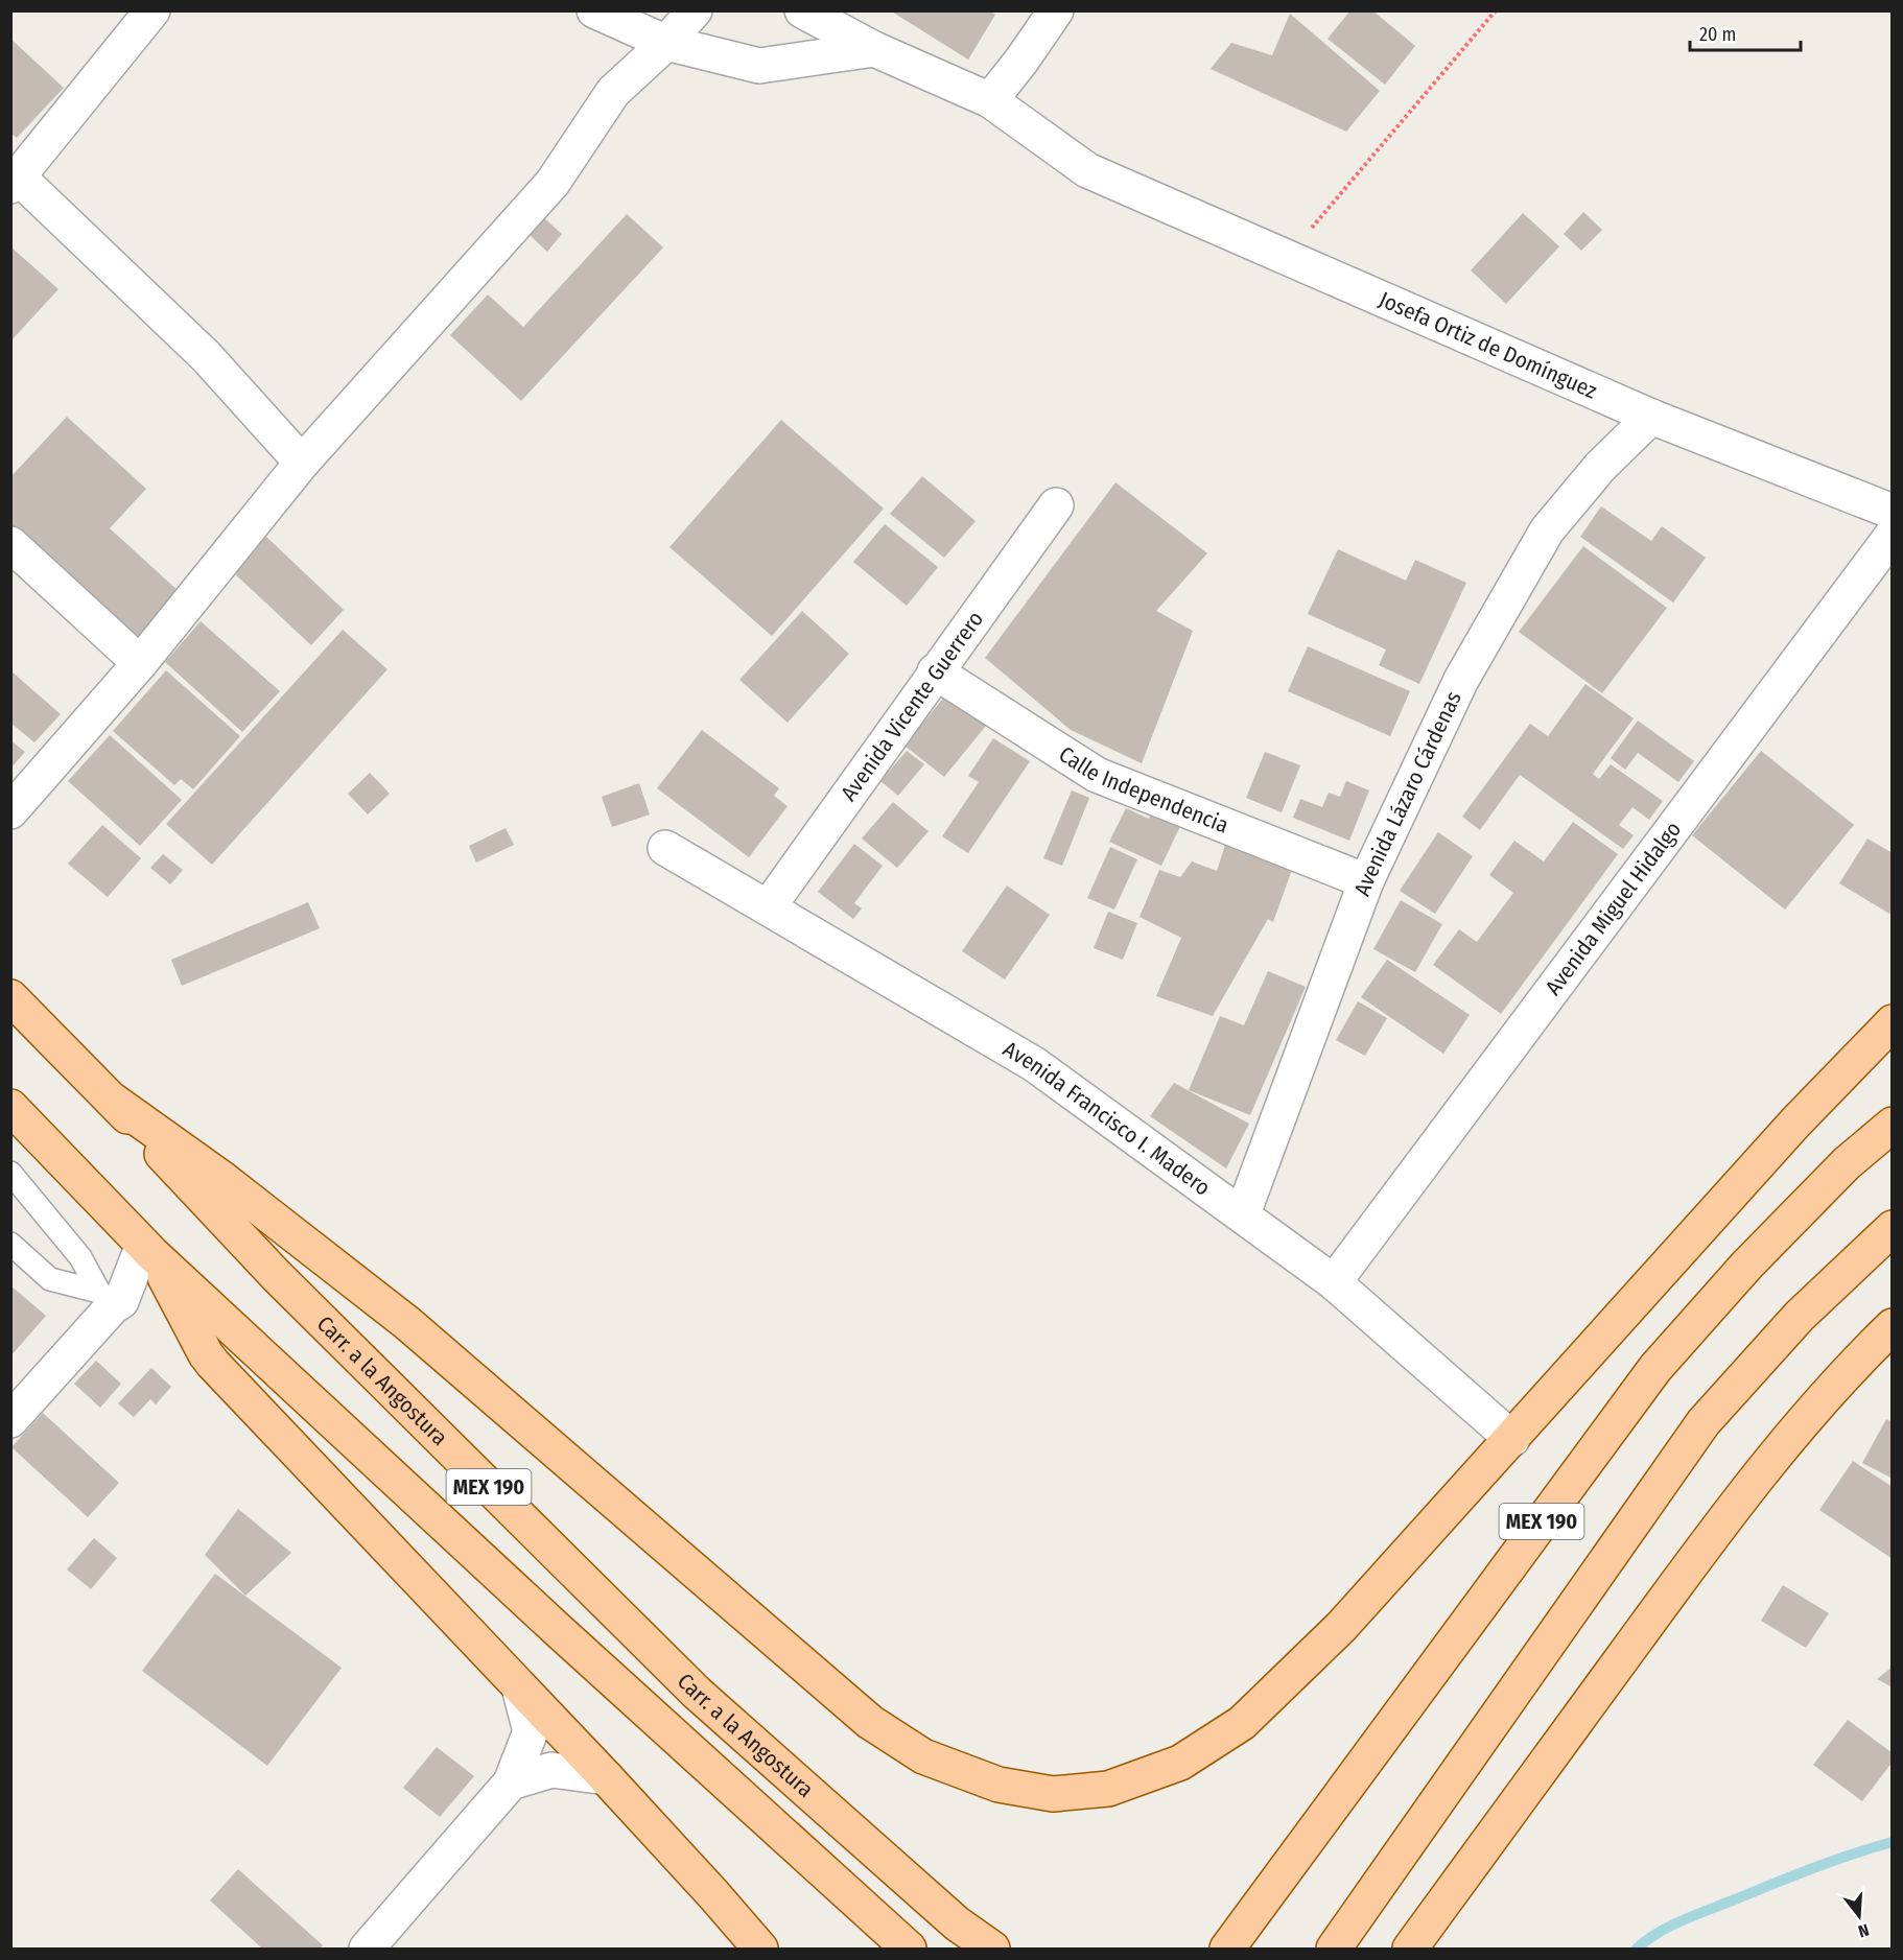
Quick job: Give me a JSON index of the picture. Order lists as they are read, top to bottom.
{
  "streets": {
    "main road": ["Carr. a la Angostura", "MEX 190"],
    "street": [
      "Josefa Ortiz de Domínguez",
      "Avenida Vicente Guerrero",
      "Calle Independencia",
      "Avenida Lázaro Cárdenas",
      "Avenida Miguel Hidalgo",
      "Avenida Francisco I. Madero"
    ]
  },
  "crossings": [
    ["Josefa Ortiz de Domínguez", "Avenida Lázaro Cárdenas"],
    ["Avenida Vicente Guerrero", "Calle Independencia"],
    ["Avenida Vicente Guerrero", "Avenida Francisco I. Madero"],
    ["Calle Independencia", "Avenida Lázaro Cárdenas"],
    ["Avenida Lázaro Cárdenas", "Avenida Francisco I. Madero"],
    ["Avenida Miguel Hidalgo", "Avenida Francisco I. Madero"]
  ],
  "scale_bar": "20 m",
  "north": "bottom"
}
